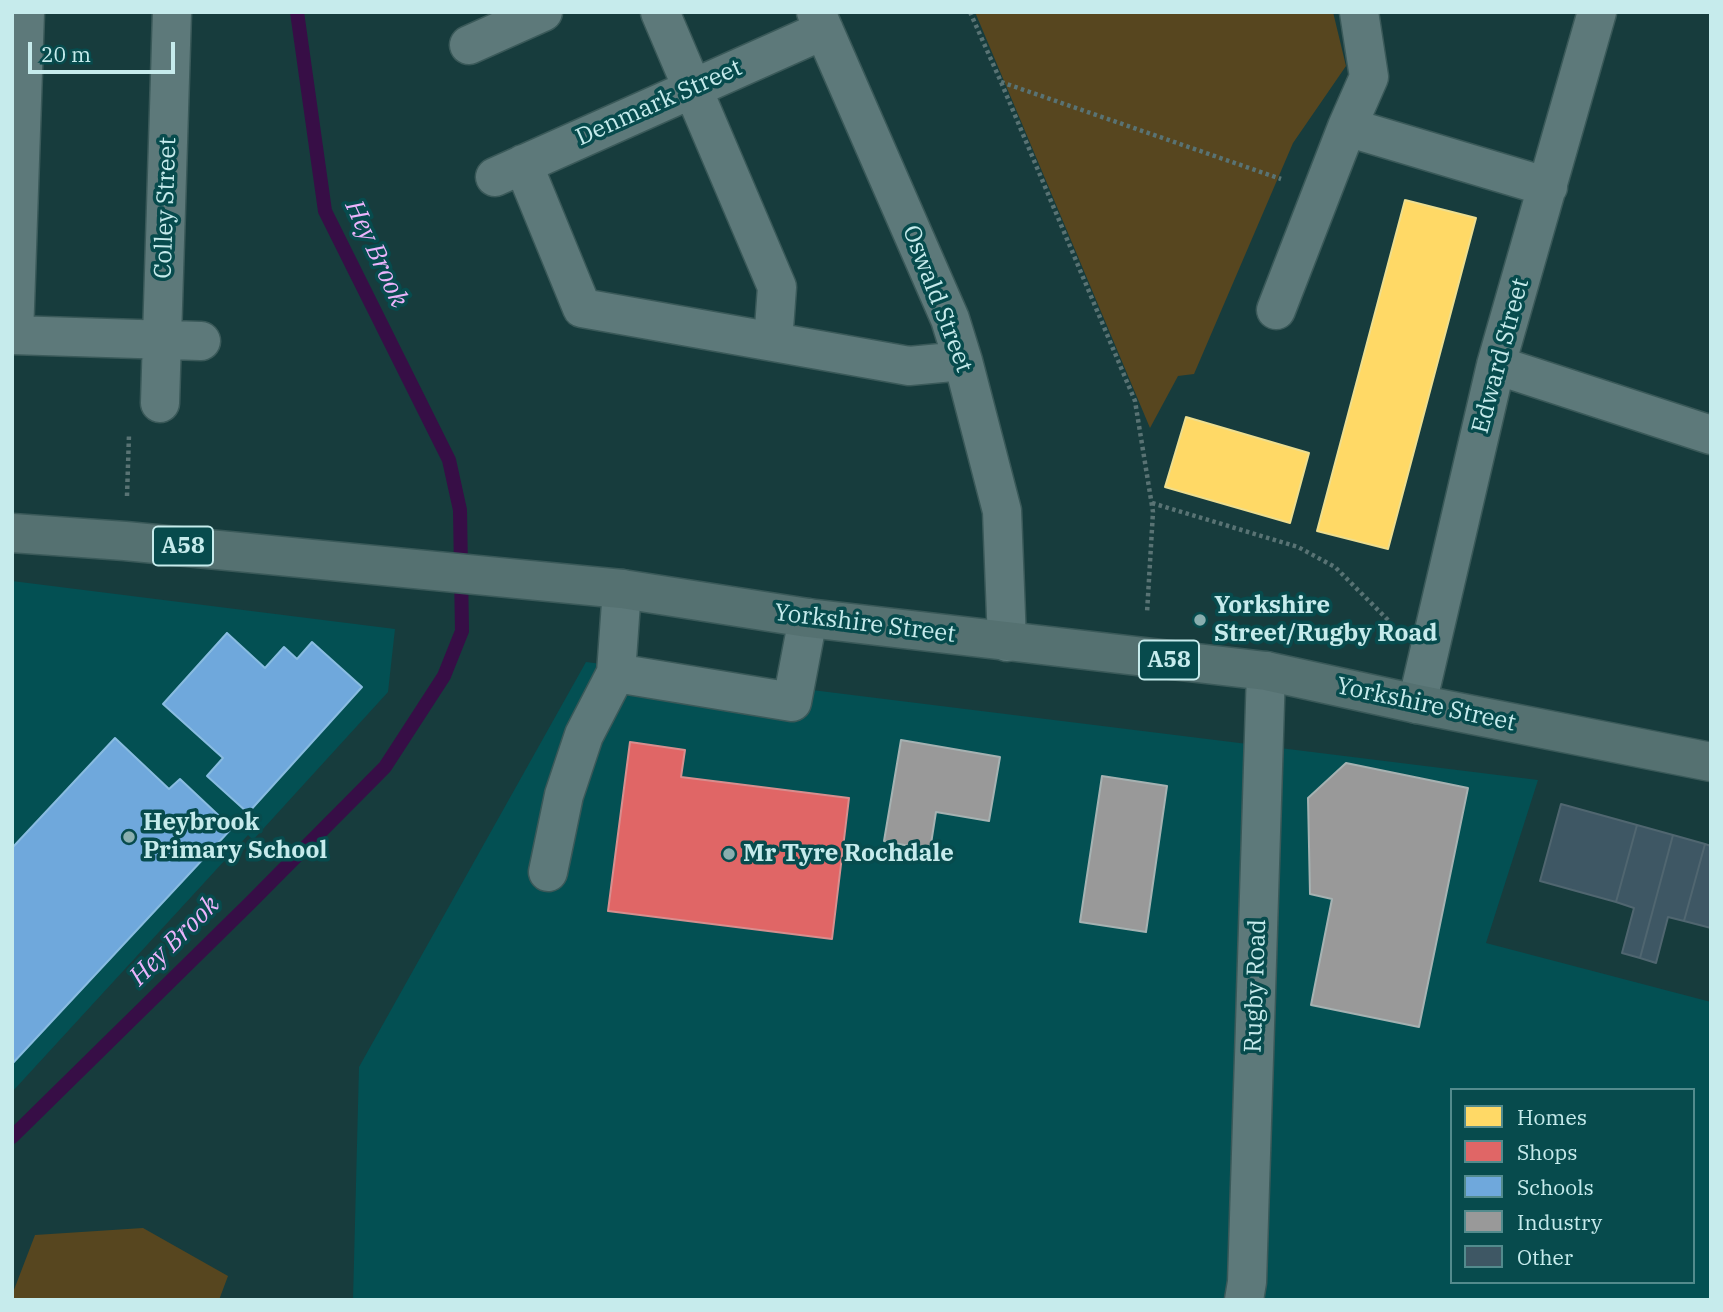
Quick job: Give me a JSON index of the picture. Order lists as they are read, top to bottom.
{
  "streets": {
    "highway": ["A58", "Yorkshire Street"],
    "street": [
      "Denmark Street",
      "Colley Street",
      "Oswald Street",
      "Edward Street",
      "Rugby Road"
    ]
  },
  "crossings": [
    ["Denmark Street", "Oswald Street"],
    ["Oswald Street", "Yorkshire Street"],
    ["Edward Street", "Yorkshire Street"],
    ["Yorkshire Street", "Rugby Road"]
  ],
  "water": ["Hey Brook"],
  "places": ["Yorkshire Street/Rugby Road", "Heybrook Primary School", "Mr Tyre Rochdale"],
  "legend": [
    "Homes",
    "Shops",
    "Schools",
    "Industry",
    "Other"
  ],
  "scale_bar": "20 m"
}
